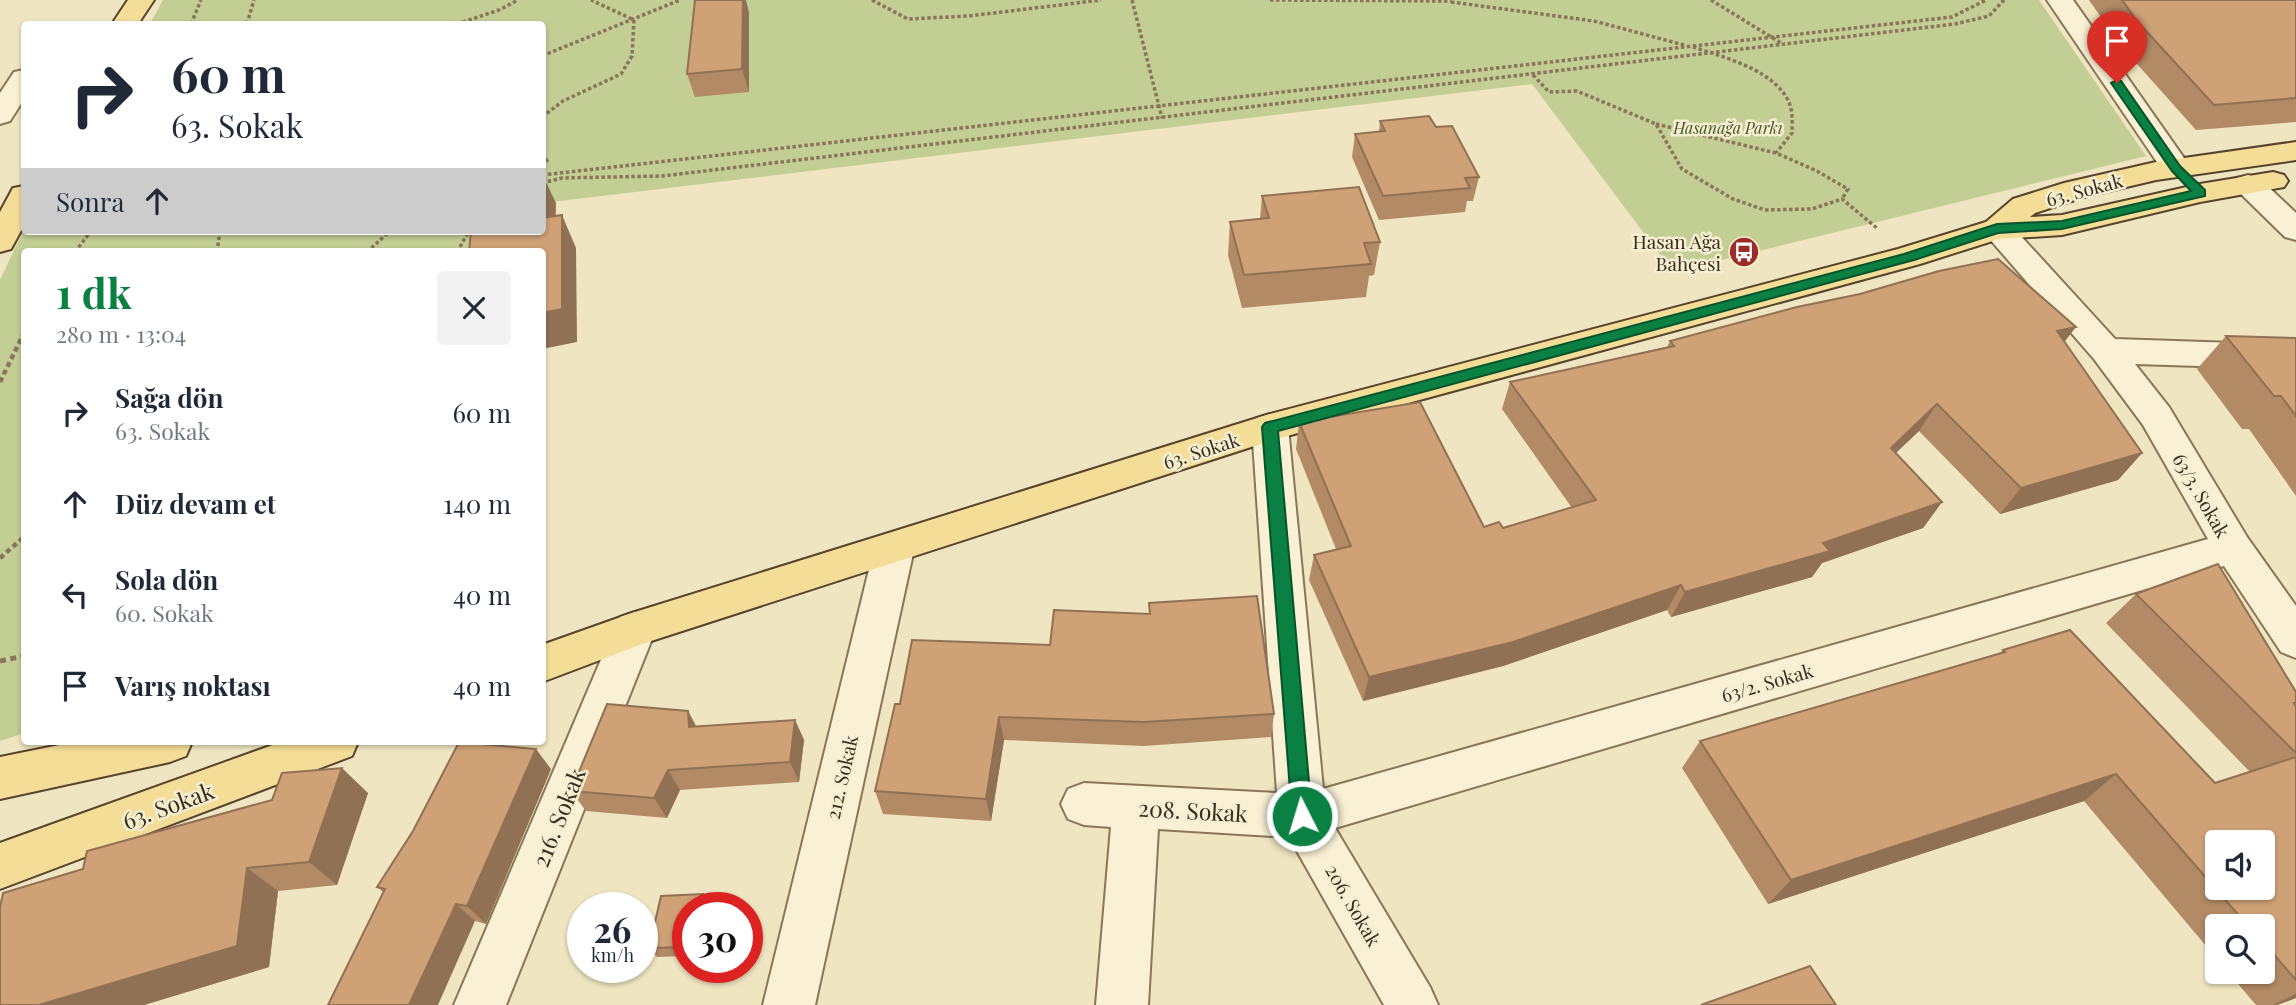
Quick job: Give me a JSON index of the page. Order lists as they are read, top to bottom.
{
  "streets": {
    "main road": ["63. Sokak"],
    "street": [
      "63/3. Sokak",
      "63/2. Sokak",
      "212. Sokak",
      "208. Sokak",
      "216. Sokak",
      "206. Sokak"
    ]
  },
  "crossings": [
    ["63. Sokak", "63/3. Sokak"],
    ["63. Sokak", "212. Sokak"],
    ["63. Sokak", "216. Sokak"],
    ["63. Sokak", "206. Sokak"],
    ["63/3. Sokak", "63/2. Sokak"],
    ["63/2. Sokak", "208. Sokak"],
    ["63/2. Sokak", "206. Sokak"],
    ["208. Sokak", "206. Sokak"]
  ],
  "parks": ["Hasanağa Parkı"],
  "places": {
    "bus stop": ["Hasan Ağa Bahçesi"]
  },
  "page": {
    "turn": ["60 m", "63. Sokak"],
    "then": "Sonra",
    "heading": ["1 dk", "280 m · 13:04"],
    "list": [
      {
        "name": "Sağa dön",
        "note": "63. Sokak",
        "value": "60 m"
      },
      {
        "name": "Düz devam et",
        "value": "140 m"
      },
      {
        "name": "Sola dön",
        "note": "60. Sokak",
        "value": "40 m"
      },
      {
        "name": "Varış noktası",
        "value": "40 m"
      }
    ],
    "speed": "26 km/h",
    "limit": "30"
  }
}
